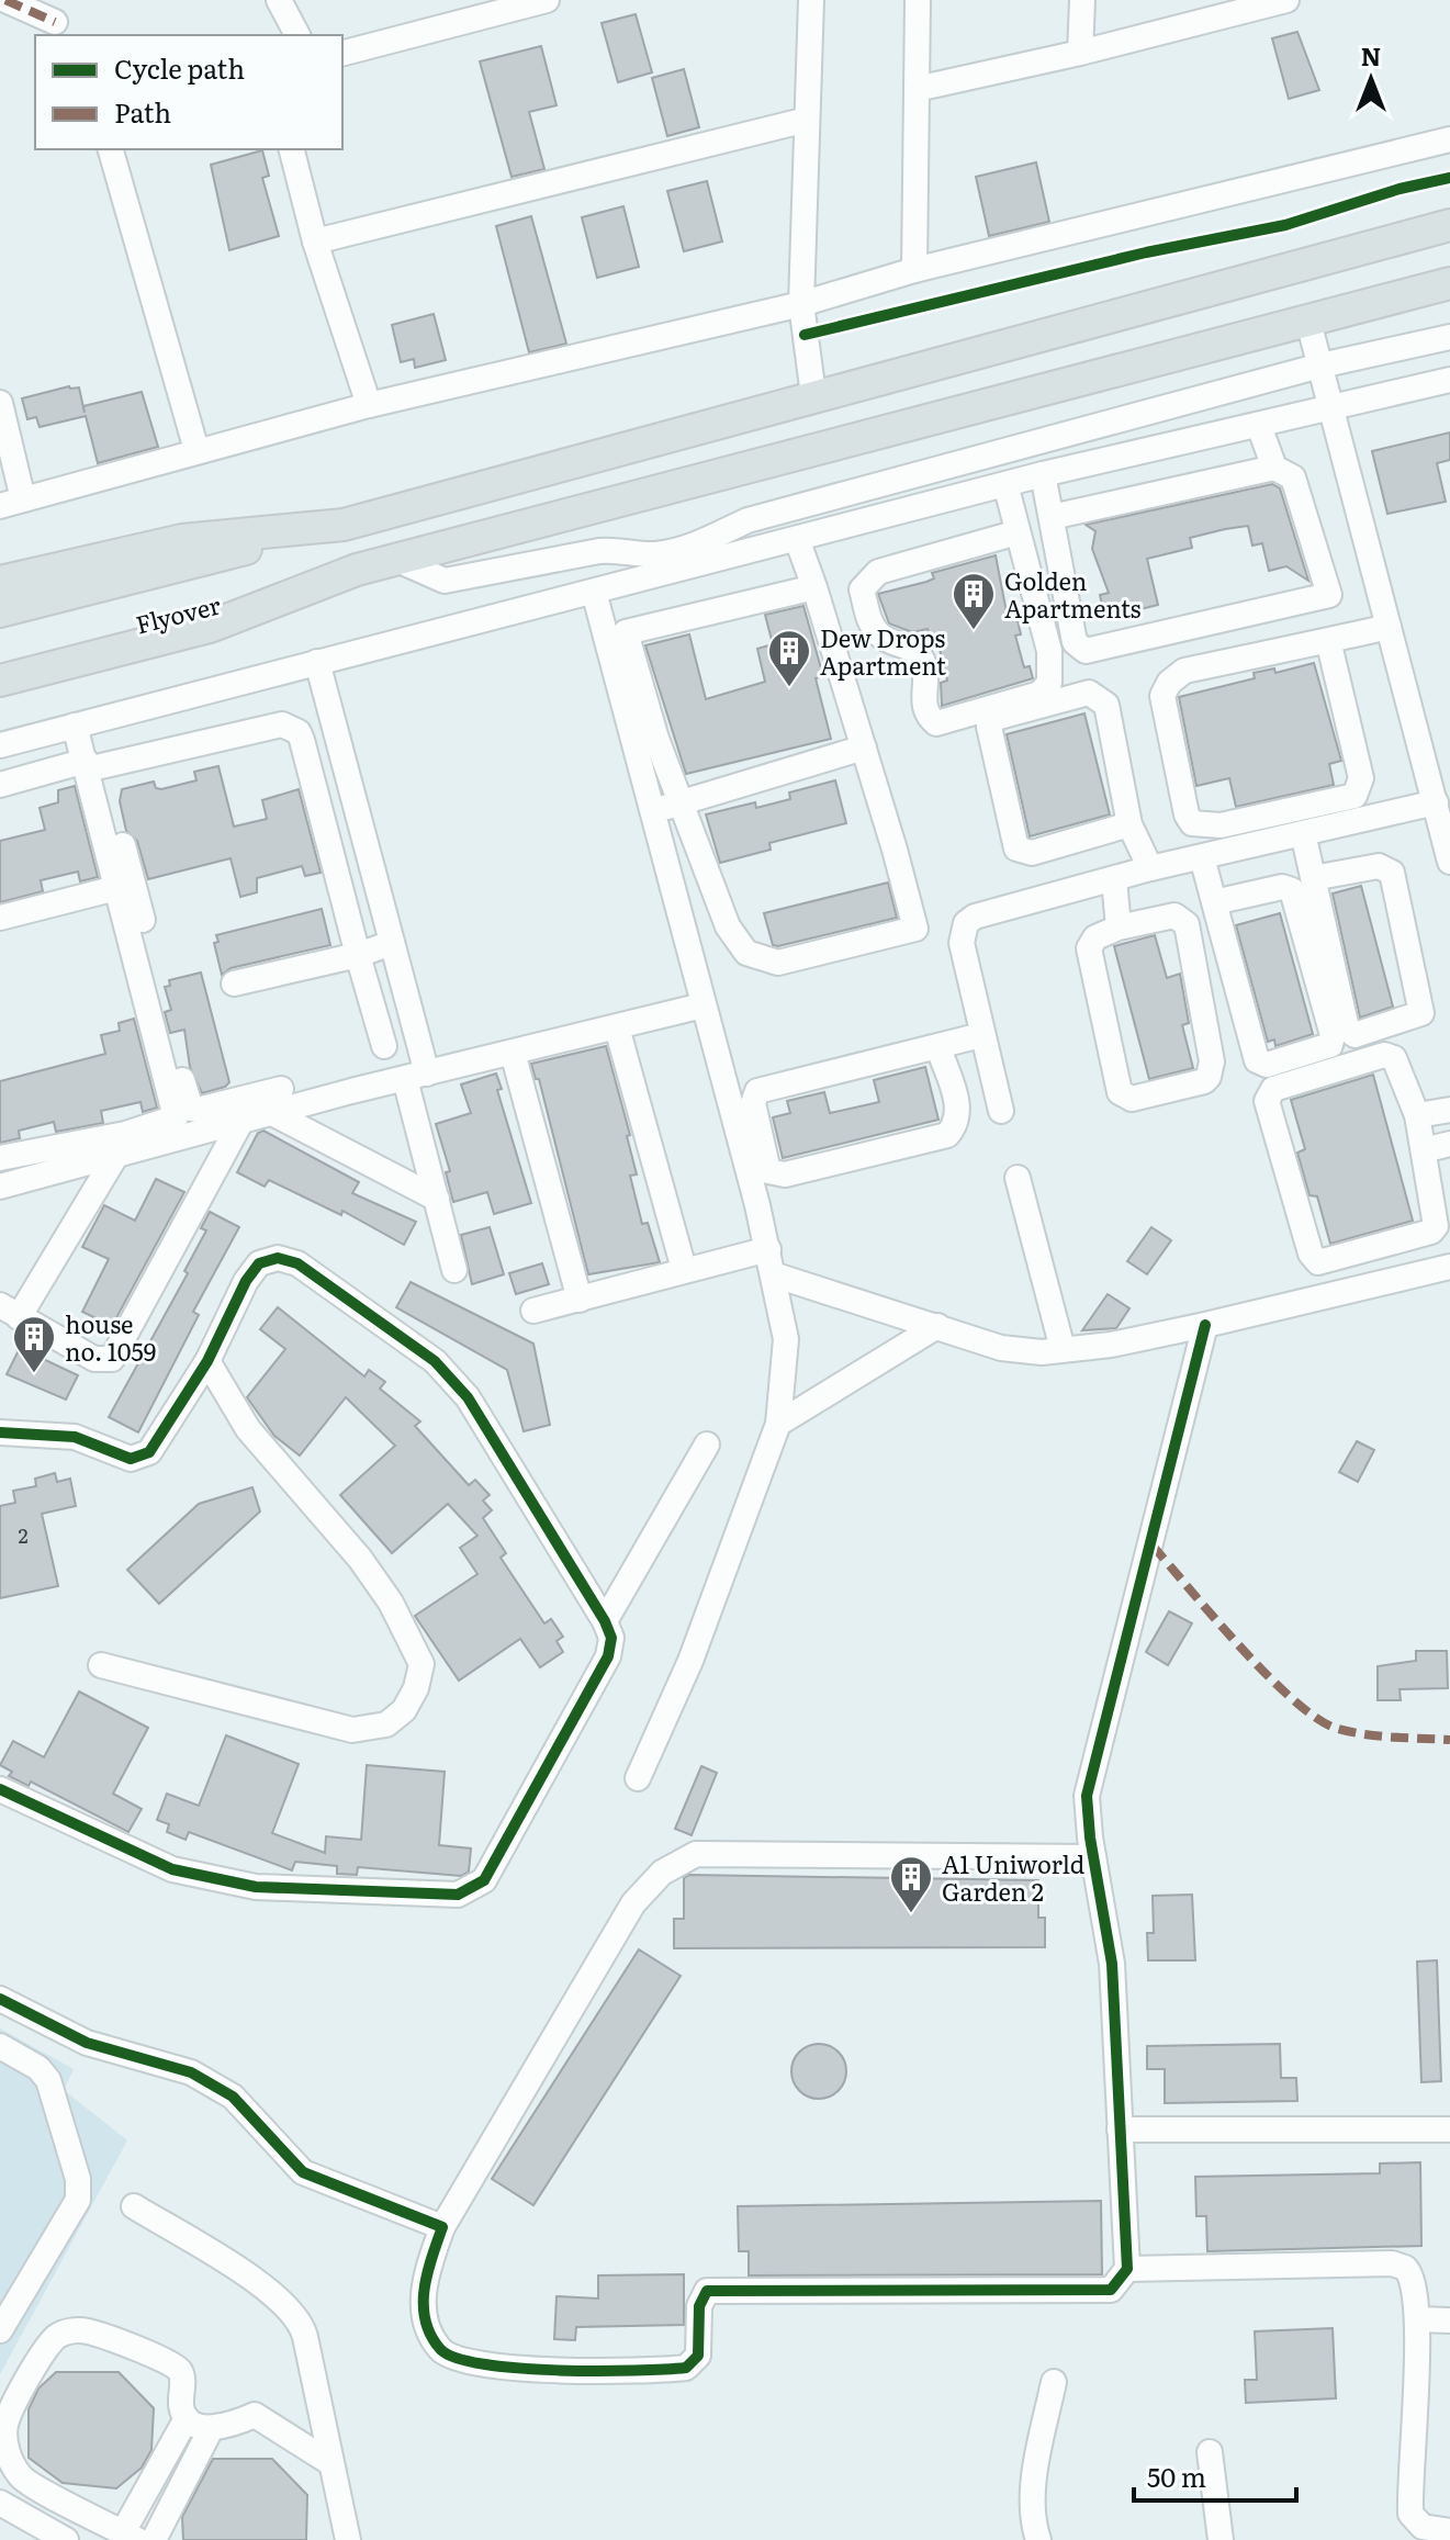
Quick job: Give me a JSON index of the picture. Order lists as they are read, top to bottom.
{
  "streets": {
    "main road": ["Flyover"]
  },
  "places": {
    "building": [
      "Golden Apartments",
      "Dew Drops Apartment",
      "house no. 1059",
      "A1 Uniworld Garden 2"
    ]
  },
  "house_numbers": ["2"],
  "legend": ["Cycle path", "Path"],
  "scale_bar": "50 m",
  "north": "top"
}
